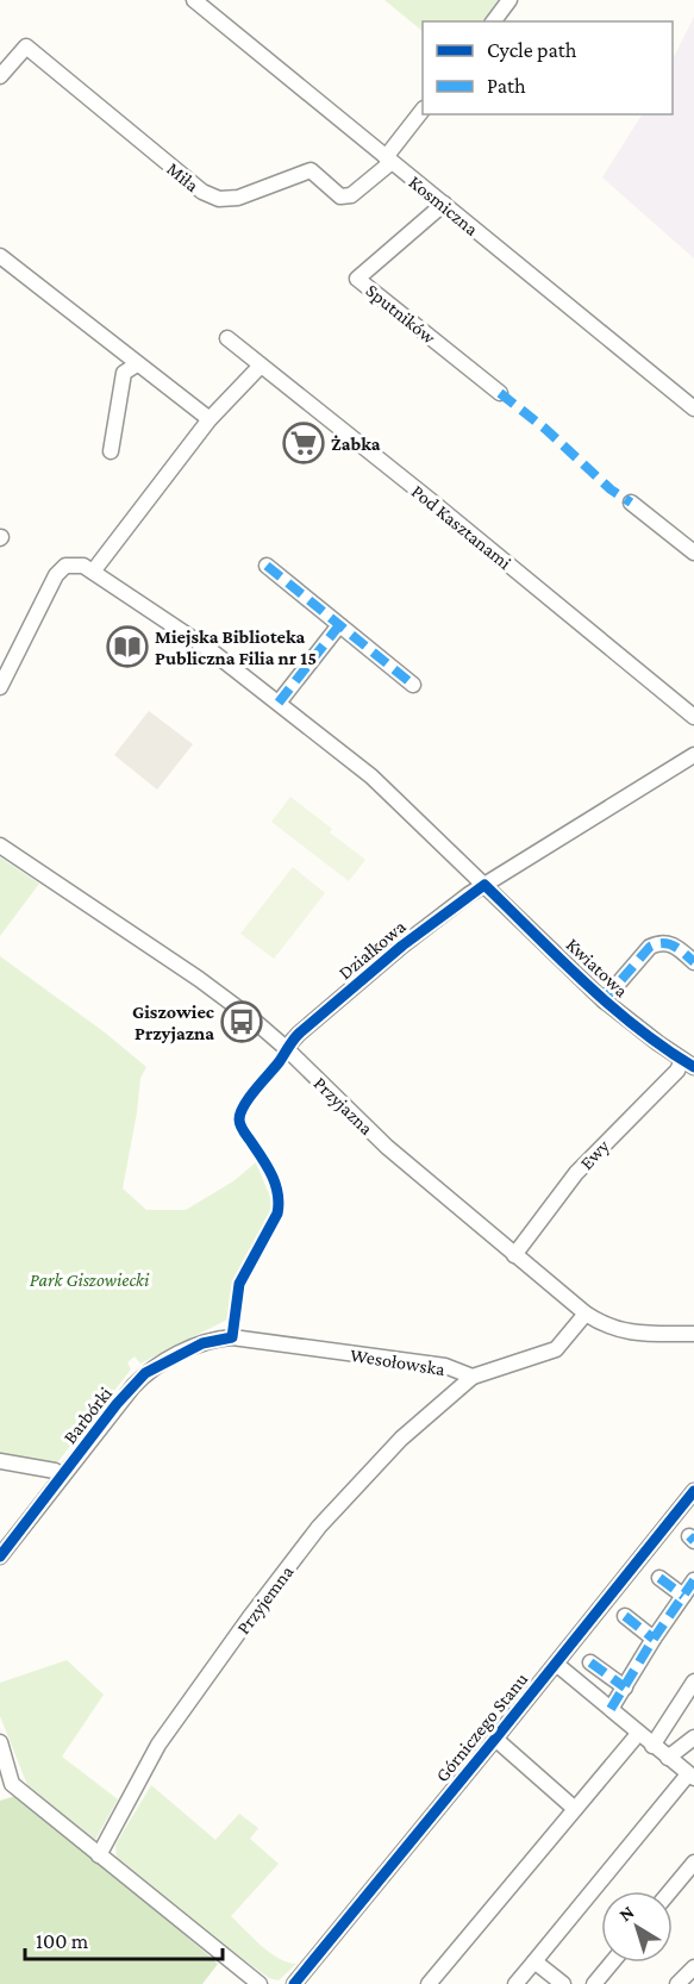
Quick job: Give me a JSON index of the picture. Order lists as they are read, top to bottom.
{
  "streets": {
    "street": [
      "Miła",
      "Kosmiczna",
      "Sputników",
      "Pod Kasztanami",
      "Działkowa",
      "Kwiatowa",
      "Przyjazna",
      "Ewy",
      "Wesołowska",
      "Barbórki",
      "Przyjemna",
      "Górniczego Stanu"
    ]
  },
  "crossings": [
    ["Miła", "Kosmiczna"],
    ["Kosmiczna", "Sputników"],
    ["Działkowa", "Kwiatowa"],
    ["Działkowa", "Przyjazna"],
    ["Kwiatowa", "Ewy"],
    ["Przyjazna", "Ewy"],
    ["Przyjazna", "Wesołowska"],
    ["Wesołowska", "Barbórki"],
    ["Wesołowska", "Przyjemna"]
  ],
  "parks": ["Park Giszowiecki"],
  "places": {
    "supermarket": ["Żabka"],
    "library": ["Miejska Biblioteka Publiczna Filia nr 15"],
    "bus stop": ["Giszowiec Przyjazna"]
  },
  "legend": ["Cycle path", "Path"],
  "scale_bar": "100 m",
  "north": "top left"
}
